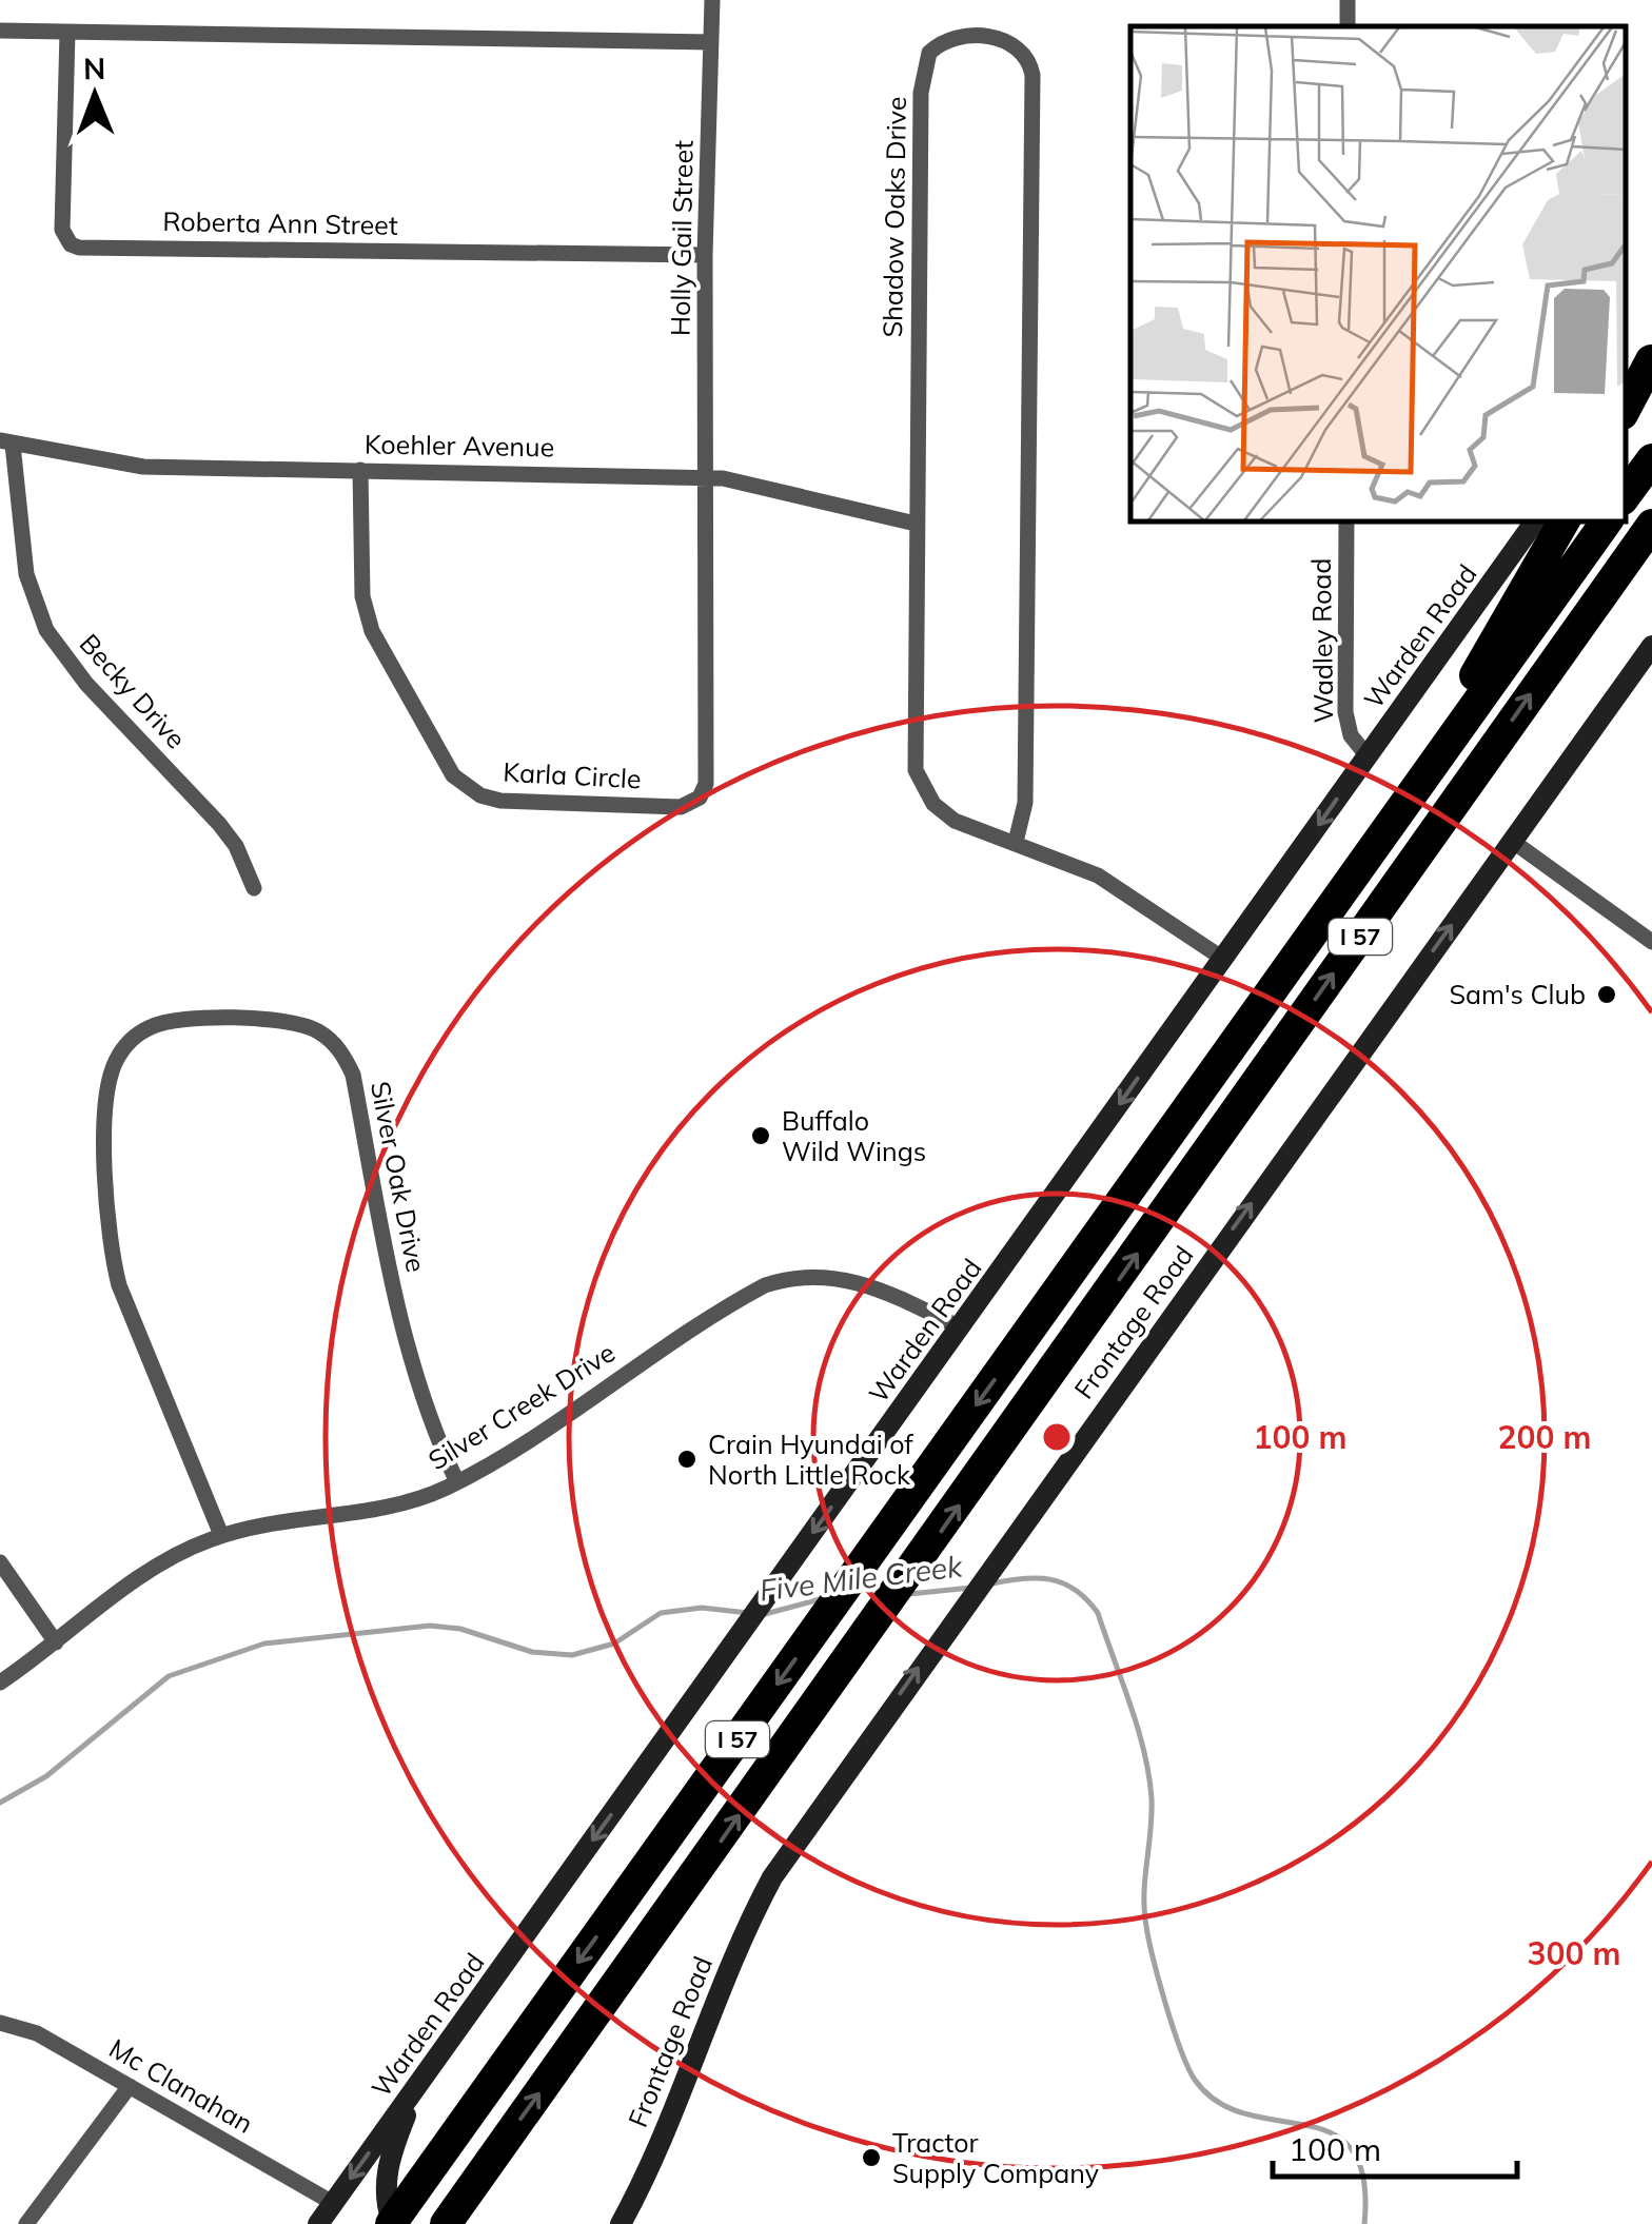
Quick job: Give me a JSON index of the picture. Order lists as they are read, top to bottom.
{
  "streets": {
    "highway": ["I 57"],
    "main road": ["Warden Road", "Frontage Road"],
    "street": [
      "Shadow Oaks Drive",
      "Roberta Ann Street",
      "Holly Gail Street",
      "Koehler Avenue",
      "Wadley Road",
      "Becky Drive",
      "Karla Circle",
      "Silver Oak Drive",
      "Silver Creek Drive",
      "Mc Clanahan"
    ]
  },
  "crossings": [
    ["Shadow Oaks Drive", "Koehler Avenue"],
    ["Shadow Oaks Drive", "Warden Road"],
    ["Roberta Ann Street", "Holly Gail Street"],
    ["Holly Gail Street", "Koehler Avenue"],
    ["Holly Gail Street", "Karla Circle"],
    ["Koehler Avenue", "Becky Drive"],
    ["Koehler Avenue", "Karla Circle"],
    ["Warden Road", "Wadley Road"],
    ["Warden Road", "Silver Creek Drive"],
    ["Warden Road", "Mc Clanahan"],
    ["Silver Oak Drive", "Silver Creek Drive"]
  ],
  "one_way": ["Warden Road", "Frontage Road"],
  "water": ["Five Mile Creek"],
  "places": [
    "Sam's Club",
    "Buffalo Wild Wings",
    "Crain Hyundai of North Little Rock",
    "Tractor Supply Company"
  ],
  "scale_bar": "100 m",
  "north": "top",
  "rings": ["100 m", "200 m", "300 m"]
}
